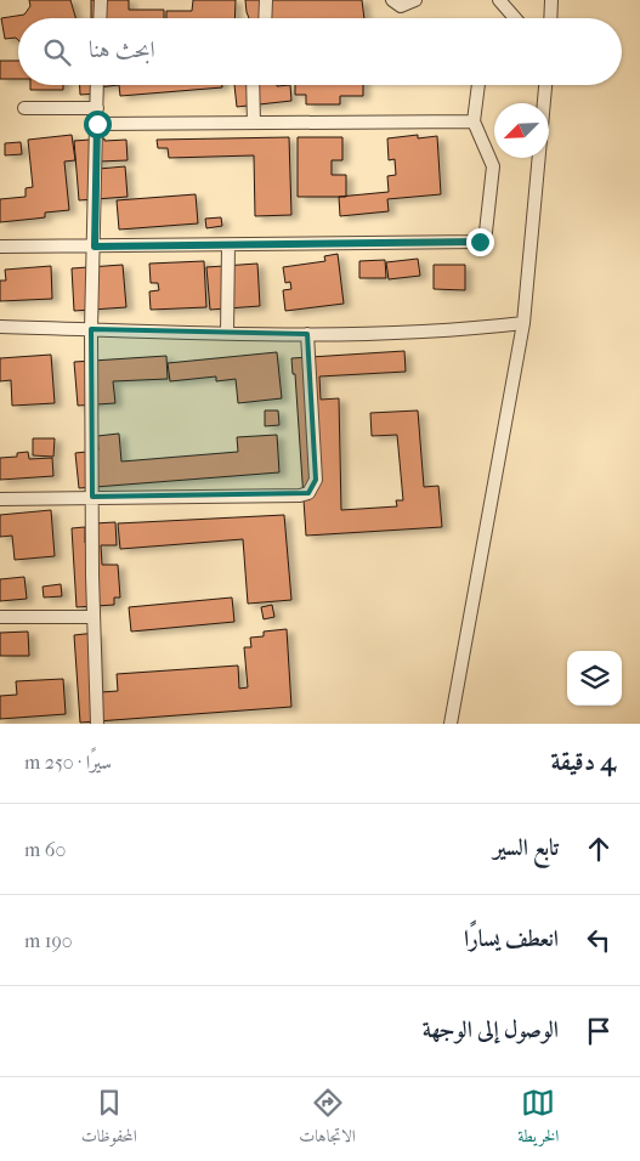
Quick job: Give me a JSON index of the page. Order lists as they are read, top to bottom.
{
  "north": "bottom left",
  "page": {
    "search": "ابحث هنا",
    "heading": ["4 دقيقة", "سيرًا · 250 m"],
    "list": [
      ["تابع السير", "60 m"],
      ["انعطف يسارًا", "190 m"],
      "الوصول إلى الوجهة"
    ],
    "nav": ["الخريطة", "الاتجاهات", "المحفوظات"]
  }
}
